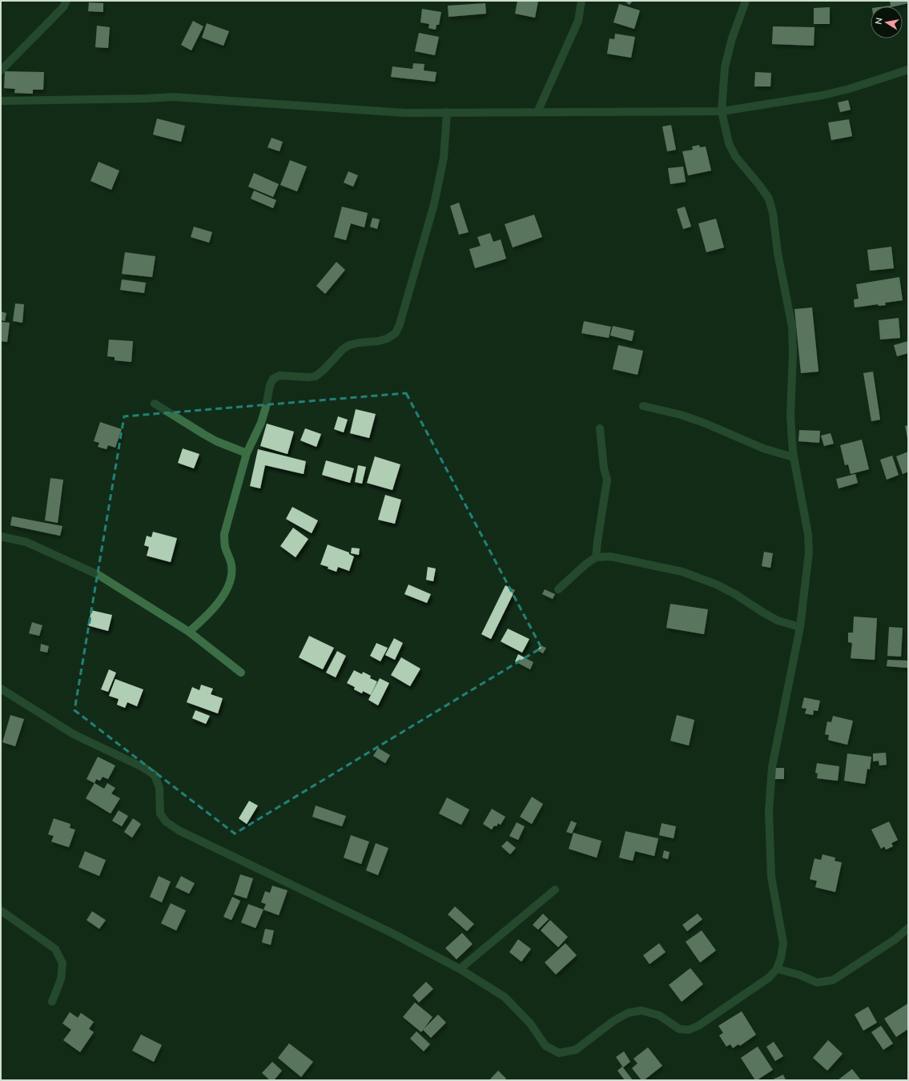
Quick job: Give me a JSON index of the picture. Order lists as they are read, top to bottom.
{
  "north": "left"
}
